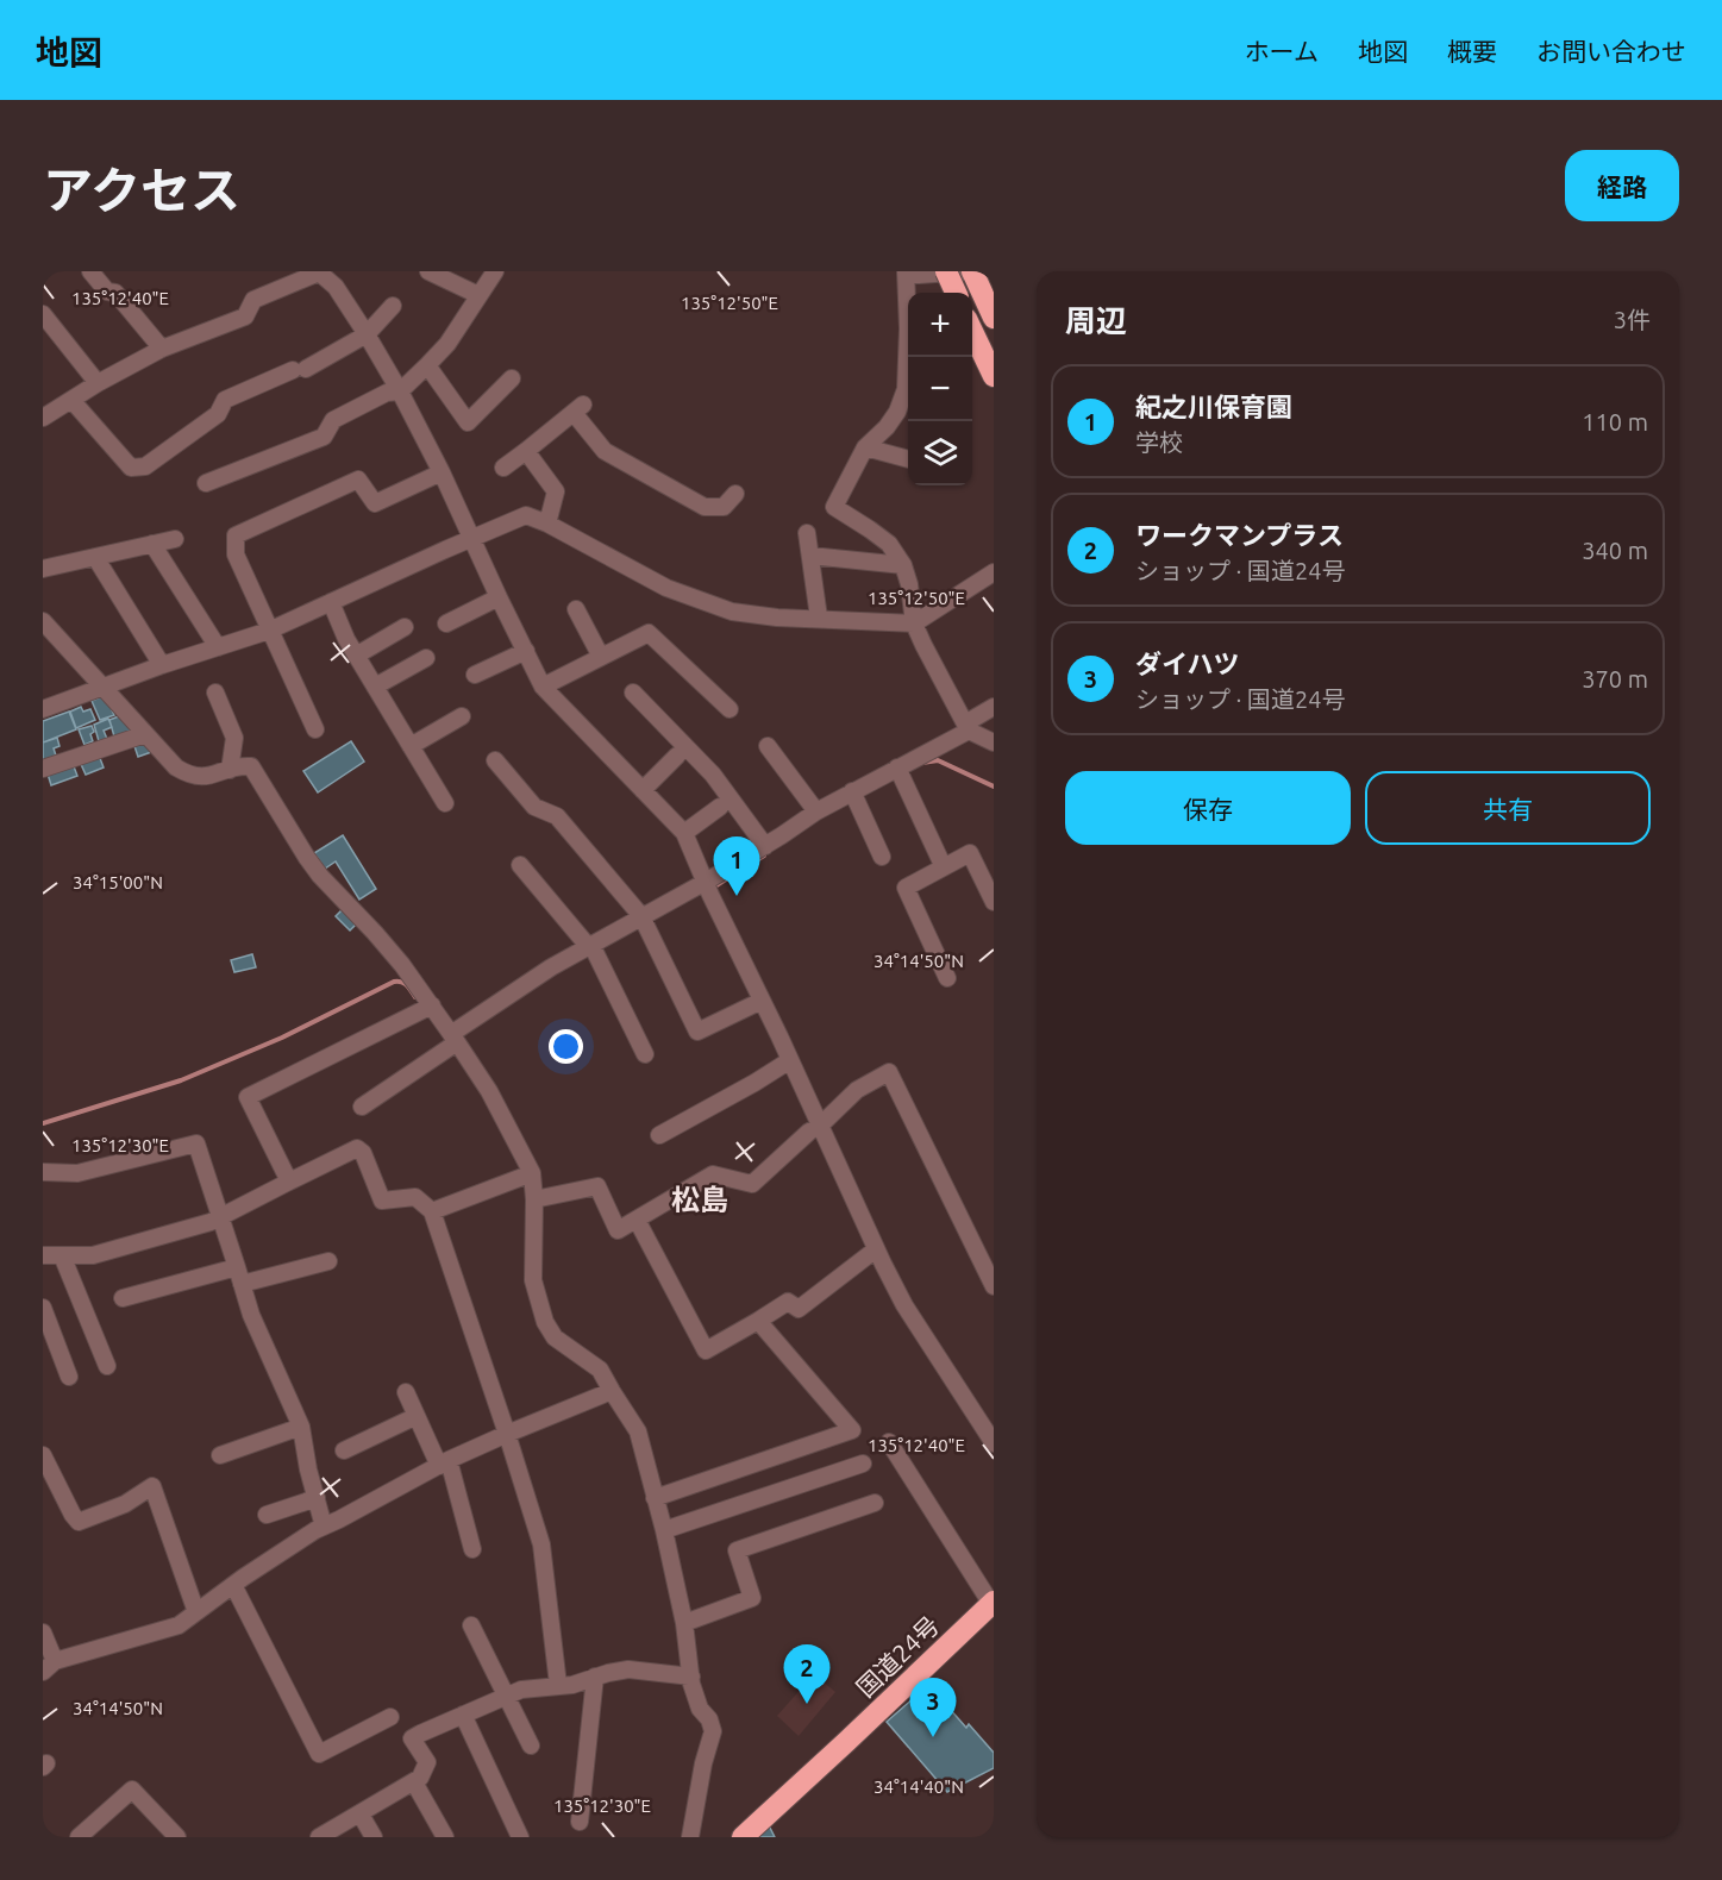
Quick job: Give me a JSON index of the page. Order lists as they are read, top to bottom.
{
  "streets": {
    "highway": ["国道24号"]
  },
  "districts": ["松島"],
  "page": {
    "header": "地図",
    "nav": [
      "ホーム",
      "地図",
      "概要",
      "お問い合わせ"
    ],
    "title": "アクセス",
    "buttons": [
      "経路",
      ["保存", "共有"]
    ],
    "heading": ["周辺", "3件"],
    "map_buttons": ["+", "−"],
    "list": [
      {
        "mark": "1",
        "name": "紀之川保育園",
        "note": "学校",
        "value": "110 m"
      },
      {
        "mark": "2",
        "name": "ワークマンプラス",
        "note": "ショップ · 国道24号",
        "value": "340 m"
      },
      {
        "mark": "3",
        "name": "ダイハツ",
        "note": "ショップ · 国道24号",
        "value": "370 m"
      }
    ],
    "pins": ["1", "2", "3"]
  },
  "coordinates": [
    "135°12'40\"E",
    "135°12'50\"E",
    "34°15'00\"N",
    "34°14'50\"N",
    "135°12'30\"E",
    "34°14'40\"N"
  ]
}
